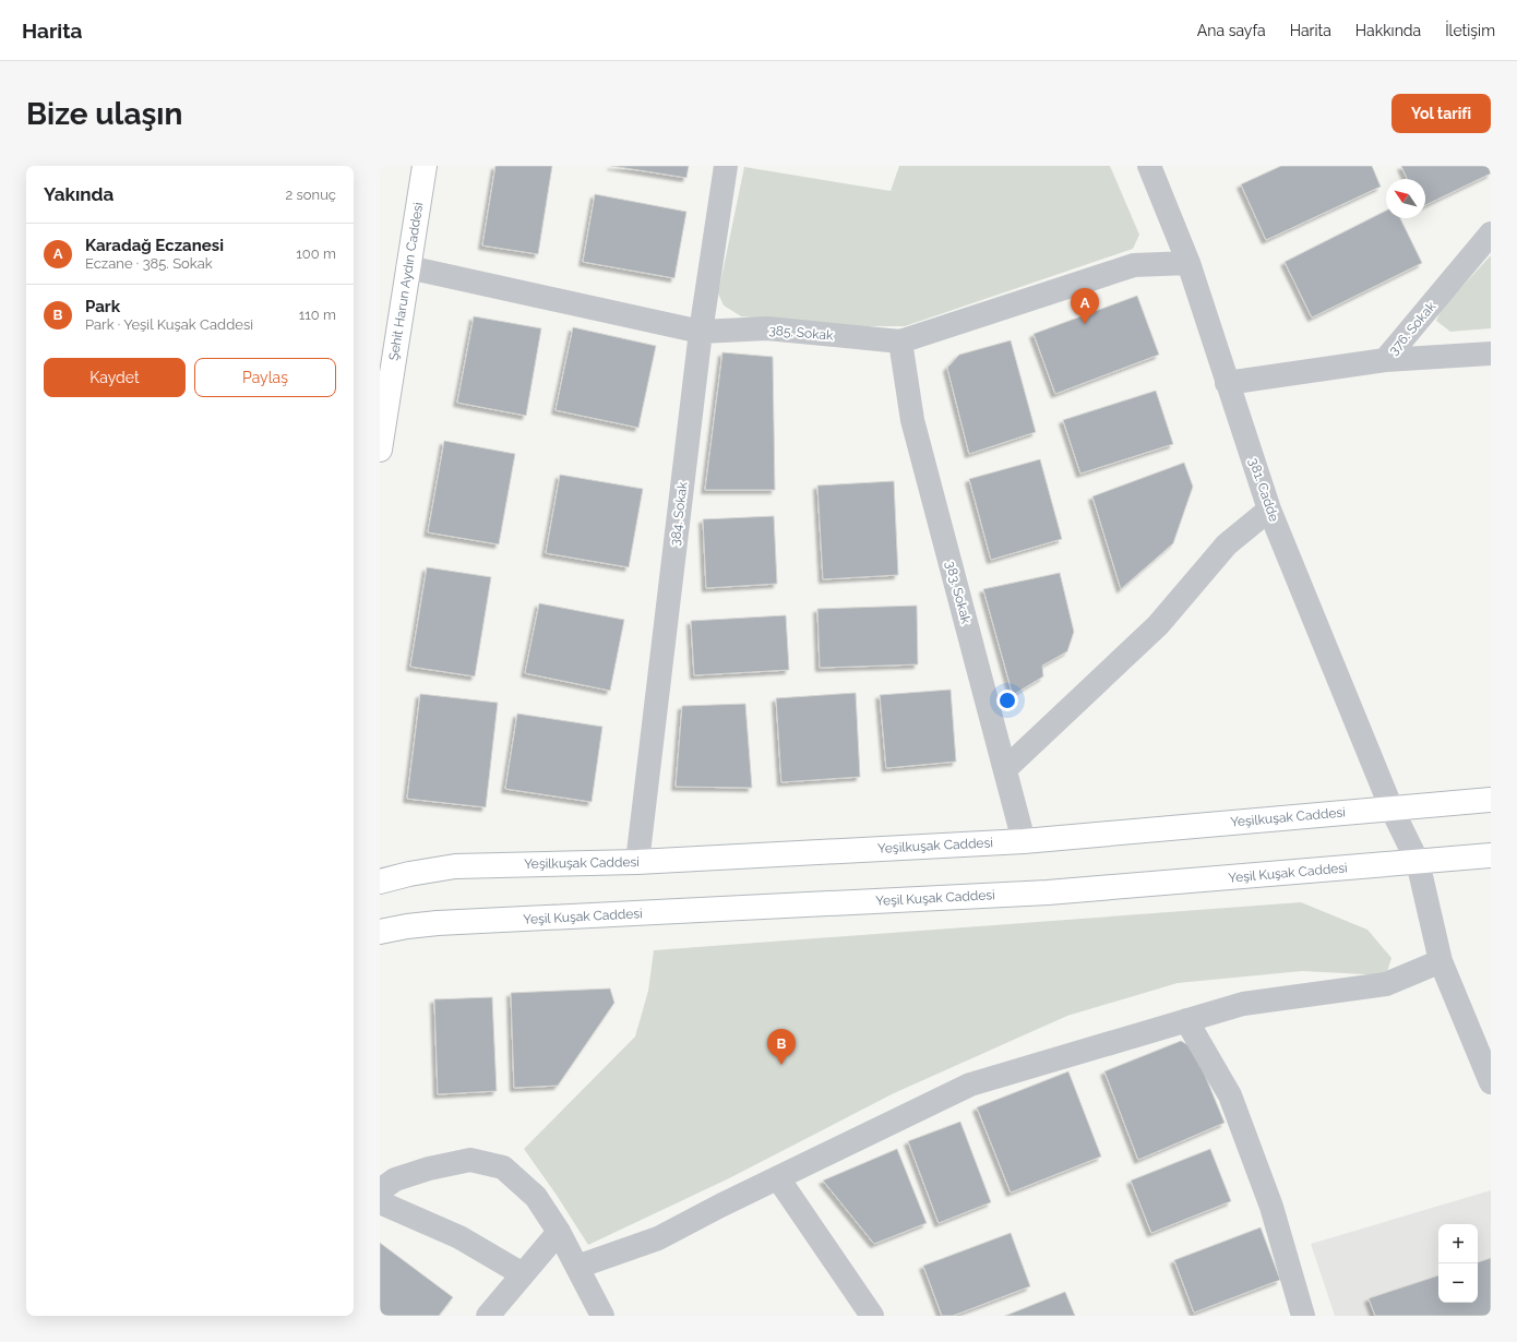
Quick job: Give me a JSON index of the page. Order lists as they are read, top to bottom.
{
  "streets": {
    "main road": ["Şehit Harun Aydın Caddesi", "Yeşilkuşak Caddesi", "Yeşil Kuşak Caddesi"],
    "street": [
      "376. Sokak",
      "385. Sokak",
      "381. Cadde",
      "384. Sokak",
      "383. Sokak"
    ]
  },
  "crossings": [
    ["Şehit Harun Aydın Caddesi", "385. Sokak"],
    ["376. Sokak", "381. Cadde"],
    ["385. Sokak", "381. Cadde"],
    ["385. Sokak", "384. Sokak"],
    ["385. Sokak", "383. Sokak"],
    ["381. Cadde", "Yeşilkuşak Caddesi"],
    ["381. Cadde", "Yeşil Kuşak Caddesi"],
    ["384. Sokak", "Yeşilkuşak Caddesi"],
    ["383. Sokak", "Yeşilkuşak Caddesi"]
  ],
  "north": "top left",
  "page": {
    "header": "Harita",
    "nav": [
      "Ana sayfa",
      "Harita",
      "Hakkında",
      "İletişim"
    ],
    "buttons": [
      "Yol tarifi",
      ["Kaydet", "Paylaş"]
    ],
    "title": "Bize ulaşın",
    "heading": ["Yakında", "2 sonuç"],
    "list": [
      {
        "mark": "A",
        "name": "Karadağ Eczanesi",
        "note": "Eczane · 385. Sokak",
        "value": "100 m"
      },
      {
        "mark": "B",
        "name": "Park",
        "note": "Park · Yeşil Kuşak Caddesi",
        "value": "110 m"
      }
    ],
    "pins": ["A", "B"],
    "map_buttons": ["+", "−"]
  }
}
